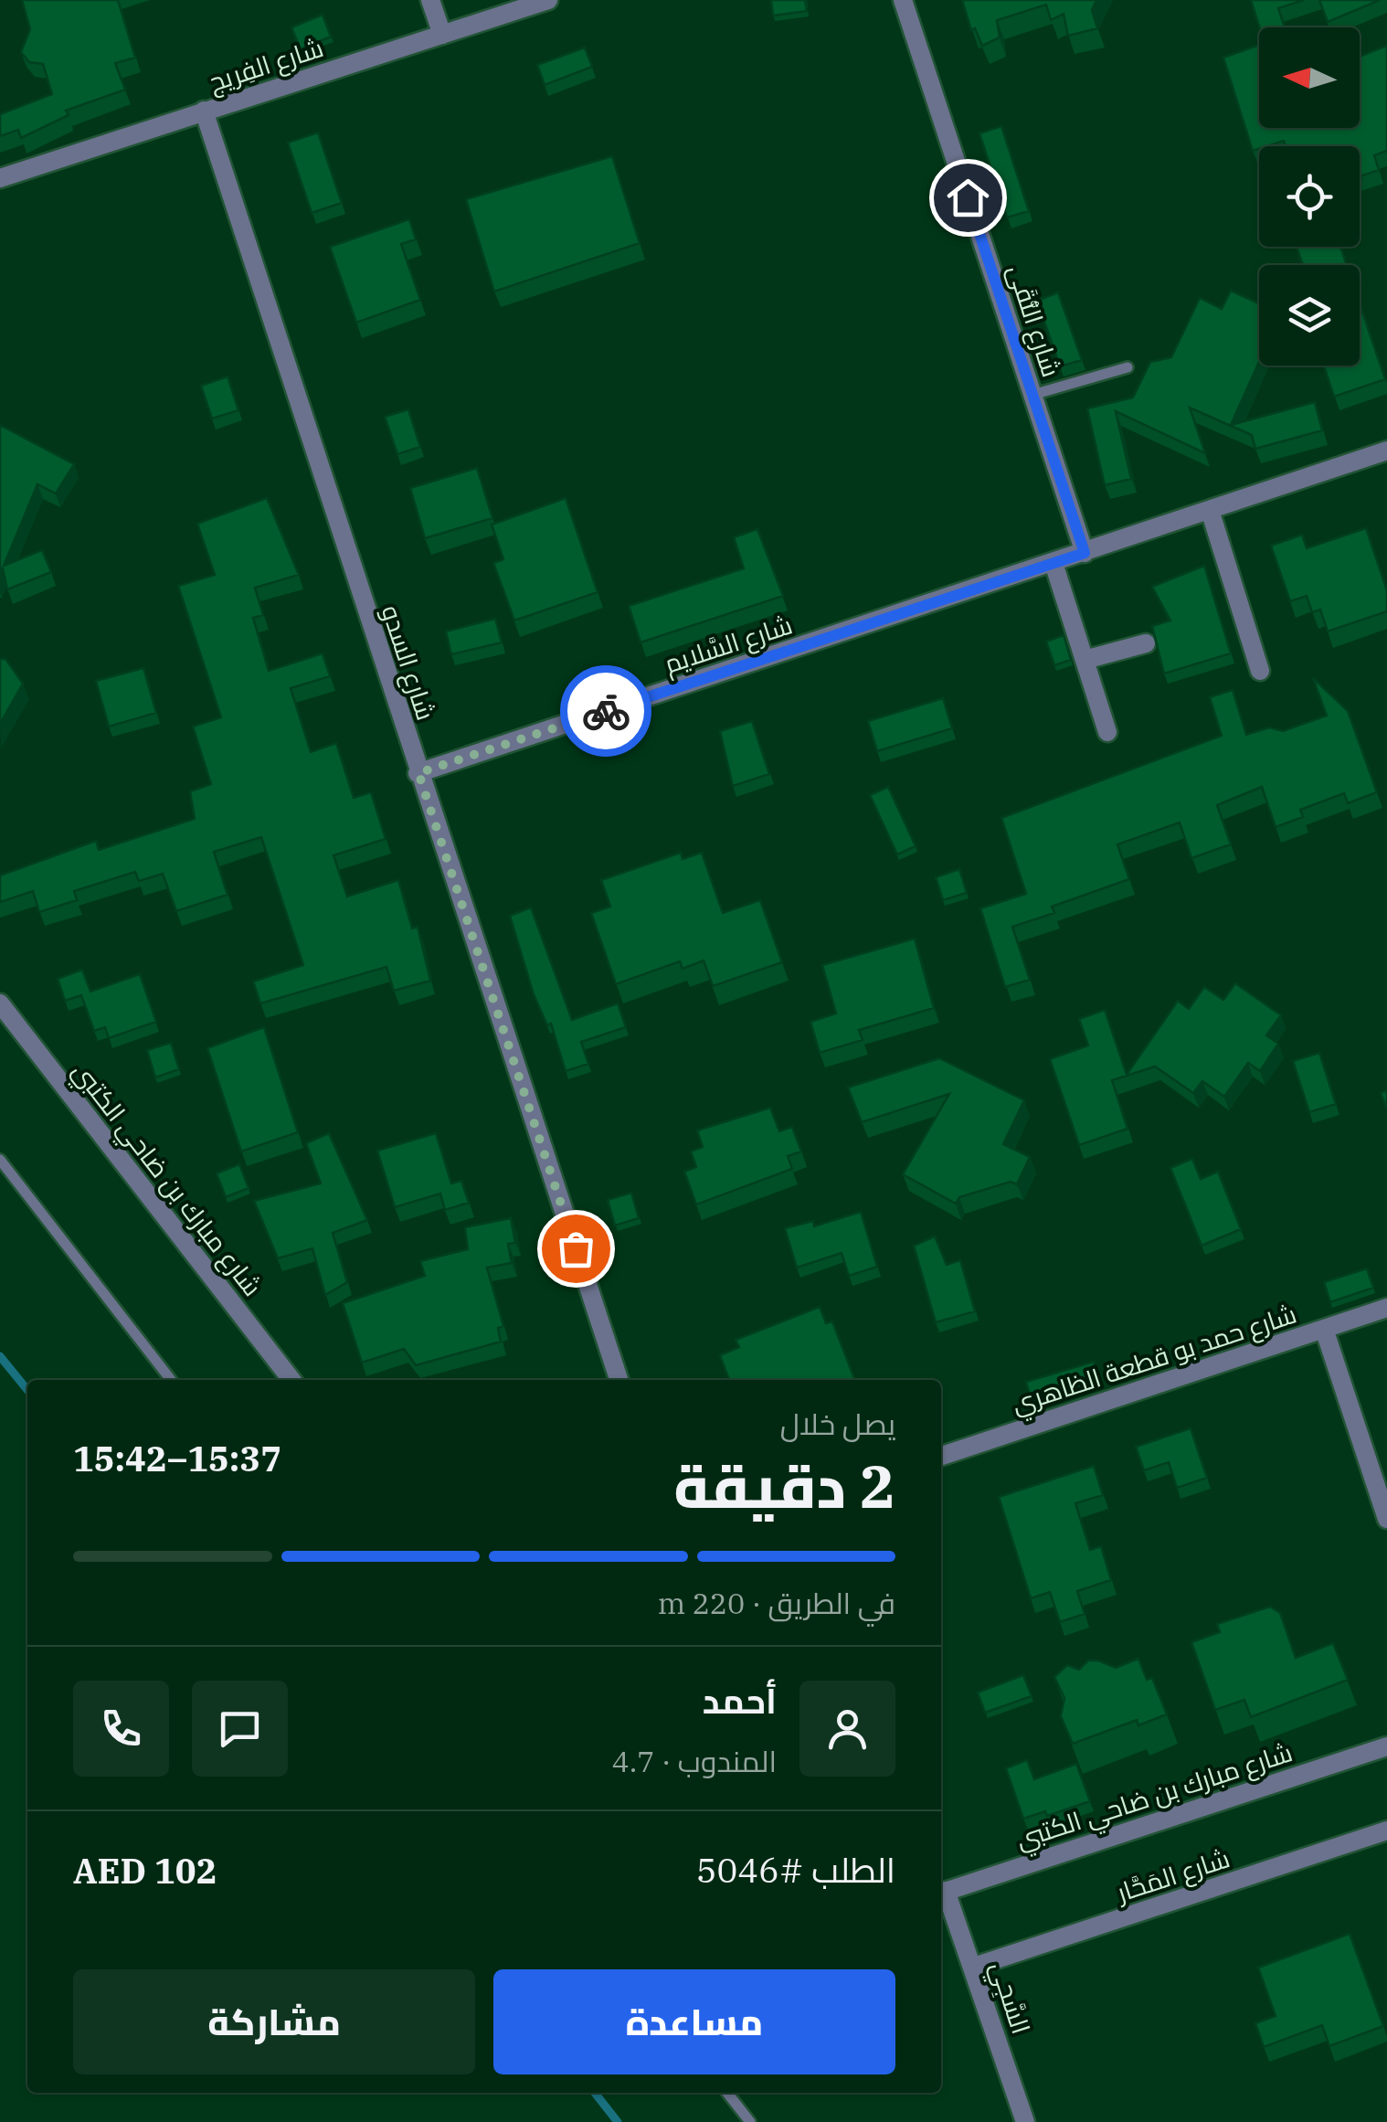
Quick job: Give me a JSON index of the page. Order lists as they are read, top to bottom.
{
  "streets": {
    "street": [
      "شارع الفِريج",
      "شارع التُّقَى",
      "شارع السَّلايم",
      "شارع السدو",
      "شارع مبارك بن ضاحي الكتبي",
      "شارع حمد بو قطعة الظاهري",
      "شارع المَحَّار",
      "السَّجِي"
    ]
  },
  "crossings": [
    ["شارع الفِريج", "شارع السدو"],
    ["شارع التُّقَى", "شارع السَّلايم"],
    ["شارع السَّلايم", "شارع السدو"],
    ["شارع مبارك بن ضاحي الكتبي", "السَّجِي"],
    ["شارع المَحَّار", "السَّجِي"]
  ],
  "north": "left",
  "page": {
    "heading": ["2 دقيقة", "يصل خلال", "15:37–15:42"],
    "panel": [
      "أحمد",
      "المندوب · 4.7",
      "الطلب #5046",
      "AED 102"
    ],
    "bar": "في الطريق · 220 m",
    "buttons": ["مساعدة", "مشاركة"]
  }
}
